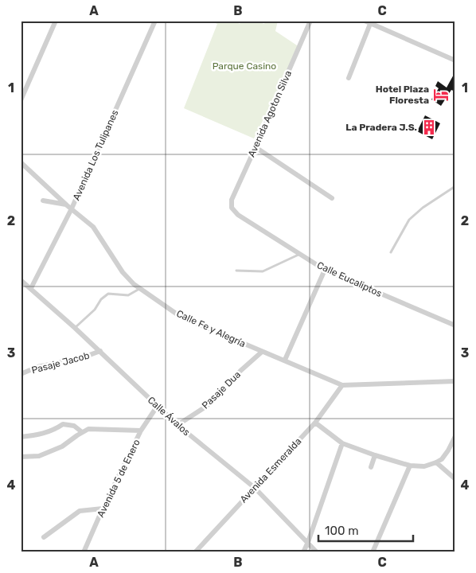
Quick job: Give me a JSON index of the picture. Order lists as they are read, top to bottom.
{
  "streets": {
    "street": [
      "Avenida Agoton Silva",
      "Avenida Los Tulipanes",
      "Calle Eucaliptos",
      "Calle Fe y Alegría",
      "Pasaje Jacob",
      "Pasaje Dua",
      "Calle Ávalos",
      "Avenida Esmeralda",
      "Avenida 5 de Enero"
    ]
  },
  "crossings": [
    ["Avenida Agoton Silva", "Calle Eucaliptos"],
    ["Avenida Los Tulipanes", "Calle Fe y Alegría"],
    ["Avenida Los Tulipanes", "Calle Ávalos"],
    ["Calle Fe y Alegría", "Pasaje Dua"],
    ["Calle Fe y Alegría", "Avenida Esmeralda"],
    ["Pasaje Jacob", "Calle Ávalos"],
    ["Pasaje Dua", "Calle Ávalos"],
    ["Calle Ávalos", "Avenida Esmeralda"],
    ["Calle Ávalos", "Avenida 5 de Enero"]
  ],
  "parks": ["Parque Casino"],
  "places": {
    "hotel": ["Hotel Plaza Floresta"],
    "building": ["La Pradera J.S."]
  },
  "scale_bar": "100 m",
  "grid": {
    "columns": ["A", "B", "C"],
    "rows": [
      "1",
      "2",
      "3",
      "4"
    ]
  }
}
